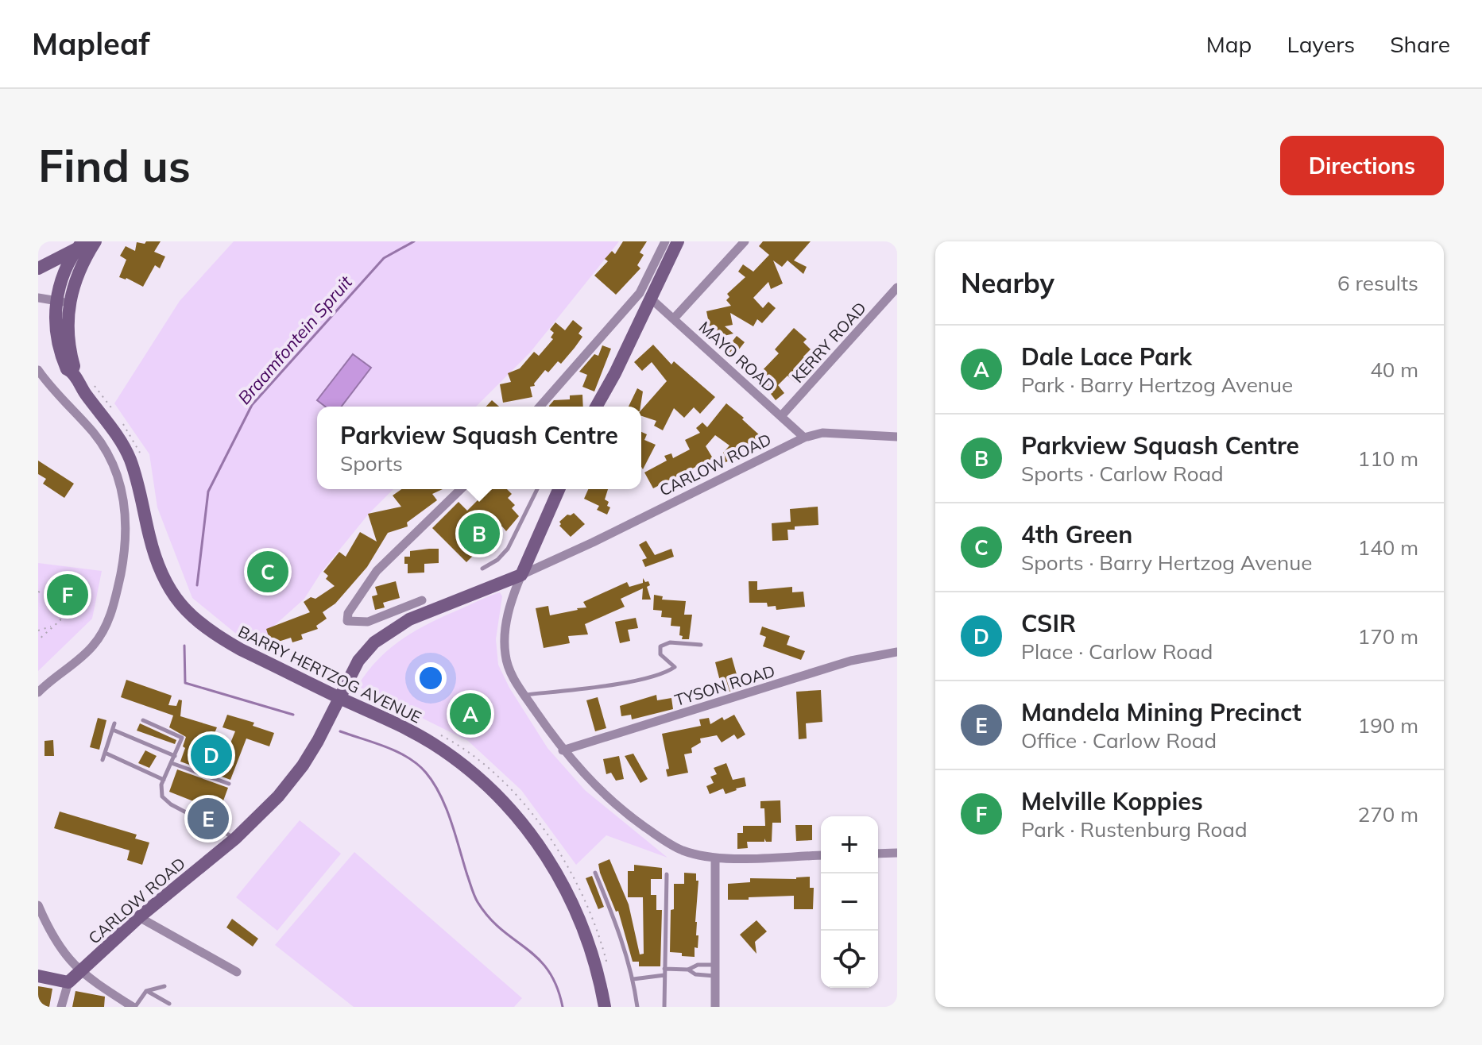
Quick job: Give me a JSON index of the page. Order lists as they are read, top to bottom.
{
  "streets": {
    "main road": ["CARLOW ROAD", "BARRY HERTZOG AVENUE"],
    "street": ["KERRY ROAD", "MAYO ROAD", "TYSON ROAD"]
  },
  "crossings": [
    ["KERRY ROAD", "MAYO ROAD"],
    ["MAYO ROAD", "CARLOW ROAD"]
  ],
  "water": ["Braamfontein Spruit"],
  "page": {
    "header": "Mapleaf",
    "nav": ["Map", "Layers", "Share"],
    "buttons": "Directions",
    "title": "Find us",
    "heading": ["Nearby", "6 results"],
    "list": [
      {
        "mark": "A",
        "name": "Dale Lace Park",
        "note": "Park · Barry Hertzog Avenue",
        "value": "40 m"
      },
      {
        "mark": "B",
        "name": "Parkview Squash Centre",
        "note": "Sports · Carlow Road",
        "value": "110 m"
      },
      {
        "mark": "C",
        "name": "4th Green",
        "note": "Sports · Barry Hertzog Avenue",
        "value": "140 m"
      },
      {
        "mark": "D",
        "name": "CSIR",
        "note": "Place · Carlow Road",
        "value": "170 m"
      },
      {
        "mark": "E",
        "name": "Mandela Mining Precinct",
        "note": "Office · Carlow Road",
        "value": "190 m"
      },
      {
        "mark": "F",
        "name": "Melville Koppies",
        "note": "Park · Rustenburg Road",
        "value": "270 m"
      }
    ],
    "popup": ["Parkview Squash Centre", "Sports"],
    "pins": [
      "B",
      "C",
      "F",
      "A",
      "D",
      "E"
    ],
    "map_buttons": ["+", "−"]
  }
}
